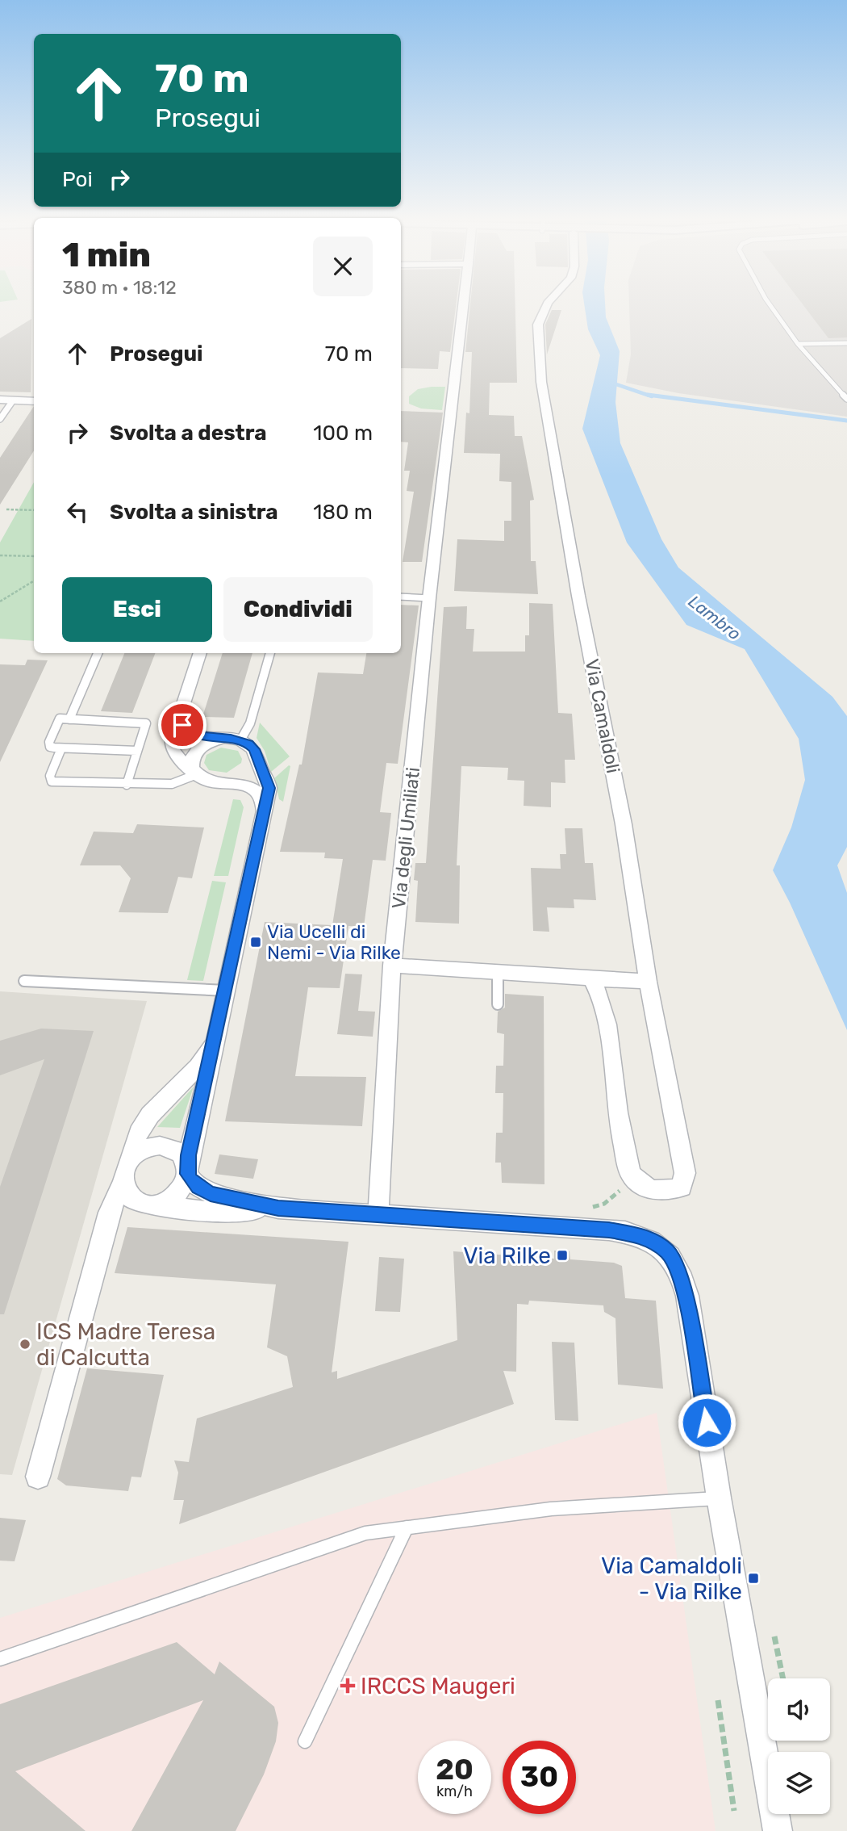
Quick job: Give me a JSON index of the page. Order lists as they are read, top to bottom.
{
  "streets": {
    "street": ["Via Camaldoli", "Via degli Umiliati"]
  },
  "water": ["Lambro"],
  "places": {
    "transit": ["Via Ucelli di Nemi - Via Rilke", "Via Rilke", "Via Camaldoli - Via Rilke"],
    "other": ["ICS Madre Teresa di Calcutta"],
    "health": ["IRCCS Maugeri"]
  },
  "page": {
    "turn": ["70 m", "Prosegui"],
    "then": "Poi",
    "heading": ["1 min", "380 m · 18:12"],
    "list": [
      {
        "name": "Prosegui",
        "value": "70 m"
      },
      {
        "name": "Svolta a destra",
        "value": "100 m"
      },
      {
        "name": "Svolta a sinistra",
        "value": "180 m"
      }
    ],
    "buttons": ["Esci", "Condividi"],
    "speed": "20 km/h",
    "limit": "30"
  }
}
